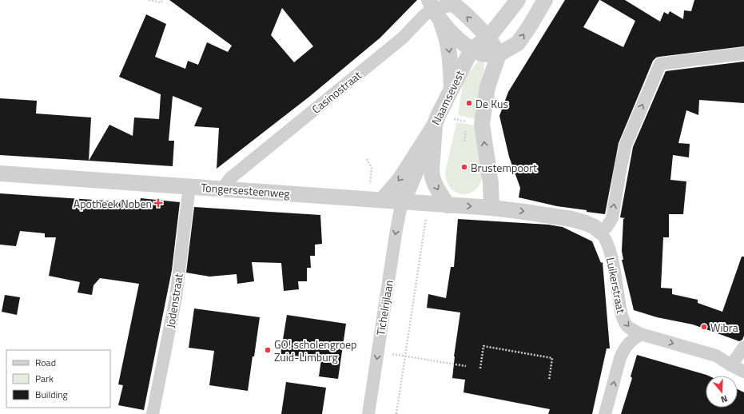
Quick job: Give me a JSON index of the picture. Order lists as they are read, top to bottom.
{
  "streets": {
    "street": [
      "Casinostraat",
      "Naamsevest",
      "Tongersesteenweg",
      "Luikerstraat",
      "Jodenstraat",
      "Tichelrijlaan"
    ]
  },
  "crossings": [
    ["Casinostraat", "Tongersesteenweg"],
    ["Naamsevest", "Tongersesteenweg"],
    ["Tongersesteenweg", "Luikerstraat"],
    ["Tongersesteenweg", "Jodenstraat"],
    ["Tongersesteenweg", "Tichelrijlaan"]
  ],
  "one_way": ["Luikerstraat", "Tichelrijlaan"],
  "places": {
    "other": [
      "De Kus",
      "Brustempoort",
      "Wibra",
      "GO! scholengroep Zuid-Limburg"
    ],
    "health": ["Apotheek Noben"]
  },
  "legend": ["Road", "Park", "Building"],
  "north": "bottom"
}
